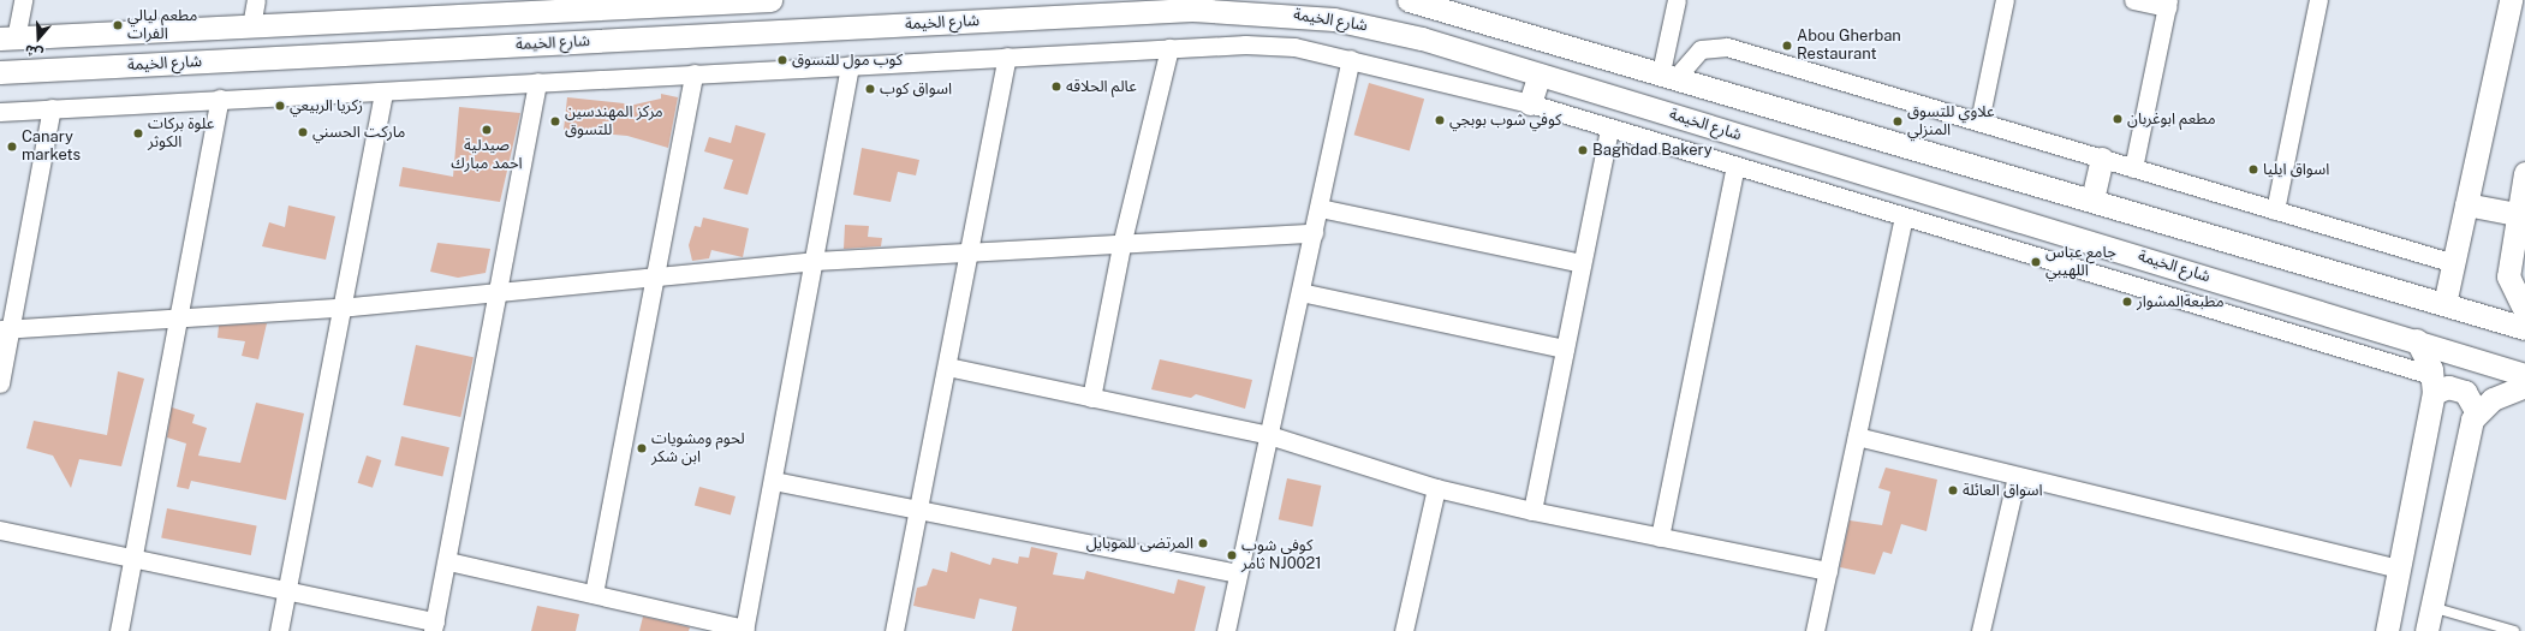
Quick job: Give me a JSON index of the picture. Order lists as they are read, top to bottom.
{
  "streets": {
    "street": ["شارع الخيمة"]
  },
  "places": [
    "مطعم ليالي الفرات",
    "Abou Gherban Restaurant",
    "كوب مول للتسوق",
    "عالم الحلاقه",
    "اسواق كوب",
    "زكريا الربيعي",
    "مطعم ابوغربان",
    "كوفي شوب بوبجي",
    "مركز المهندسين للتسوق",
    "علاوي للتسوق المنزلي",
    "صيدلية احمد مبارك",
    "ماركت الحسني",
    "علوة بركات الكوثر",
    "Canary markets",
    "Baghdad Bakery",
    "اسواق ايليا",
    "جامع عباس اللهيبي",
    "مطبعةالمشوار",
    "لحوم ومشويات ابن شكر",
    "اسواق العائلة",
    "المرتضى للموبايل",
    "كوفي شوب ثامر NJ0021"
  ],
  "north": "bottom"
}
